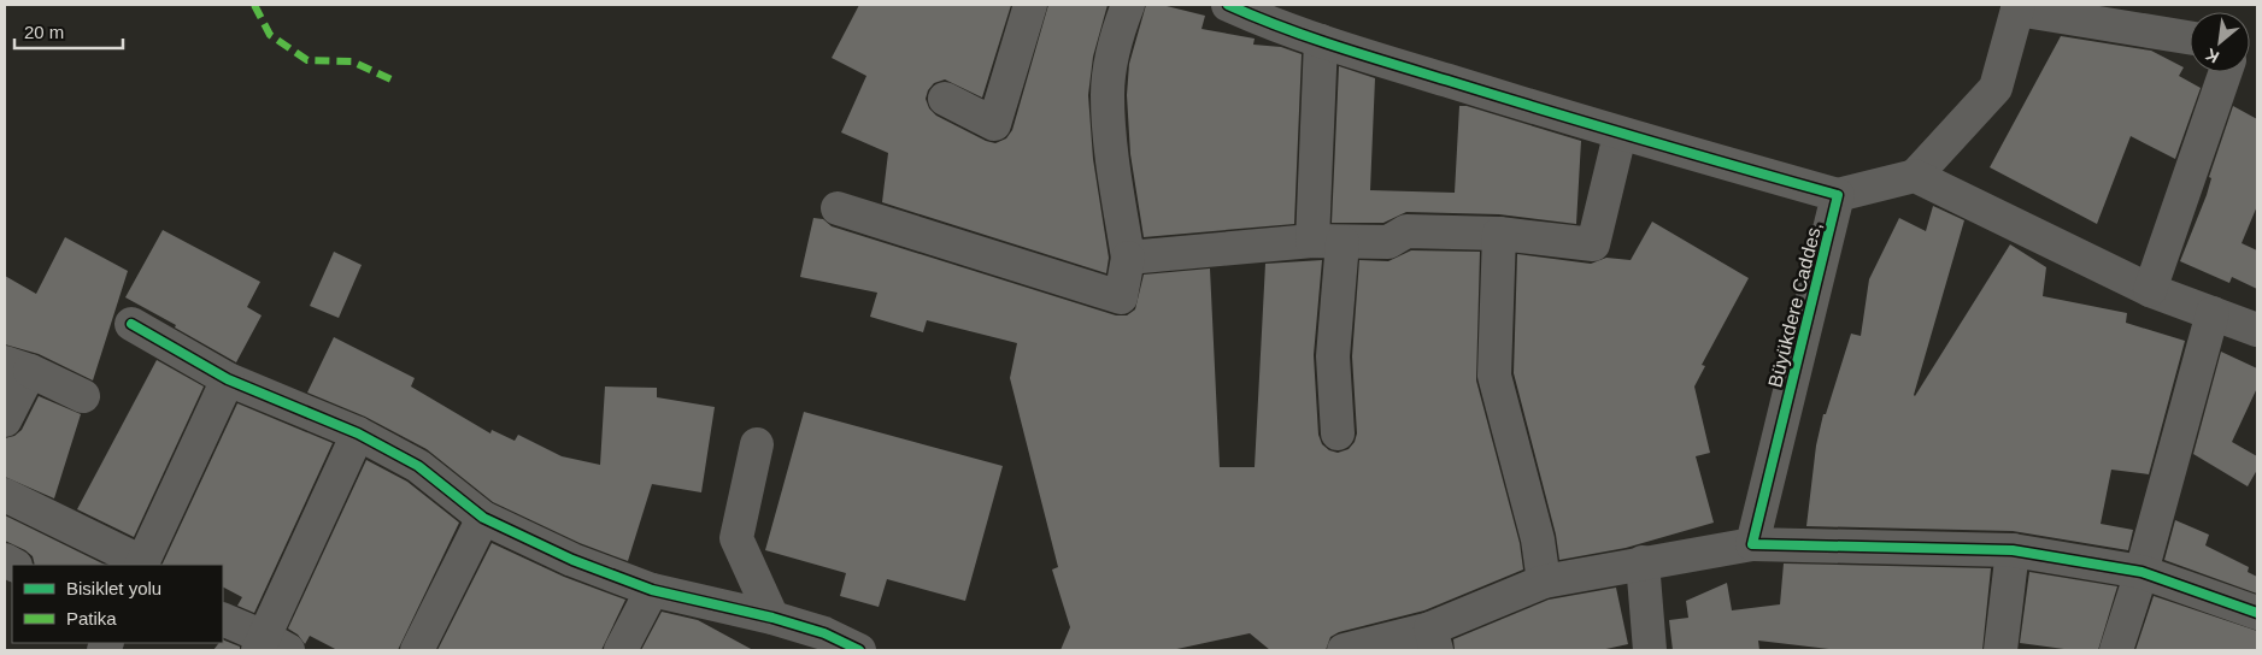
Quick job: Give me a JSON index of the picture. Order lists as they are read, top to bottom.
{
  "streets": {
    "street": ["Büyükdere Caddes,"]
  },
  "legend": ["Bisiklet yolu", "Patika"],
  "scale_bar": "20 m",
  "north": "bottom left"
}
